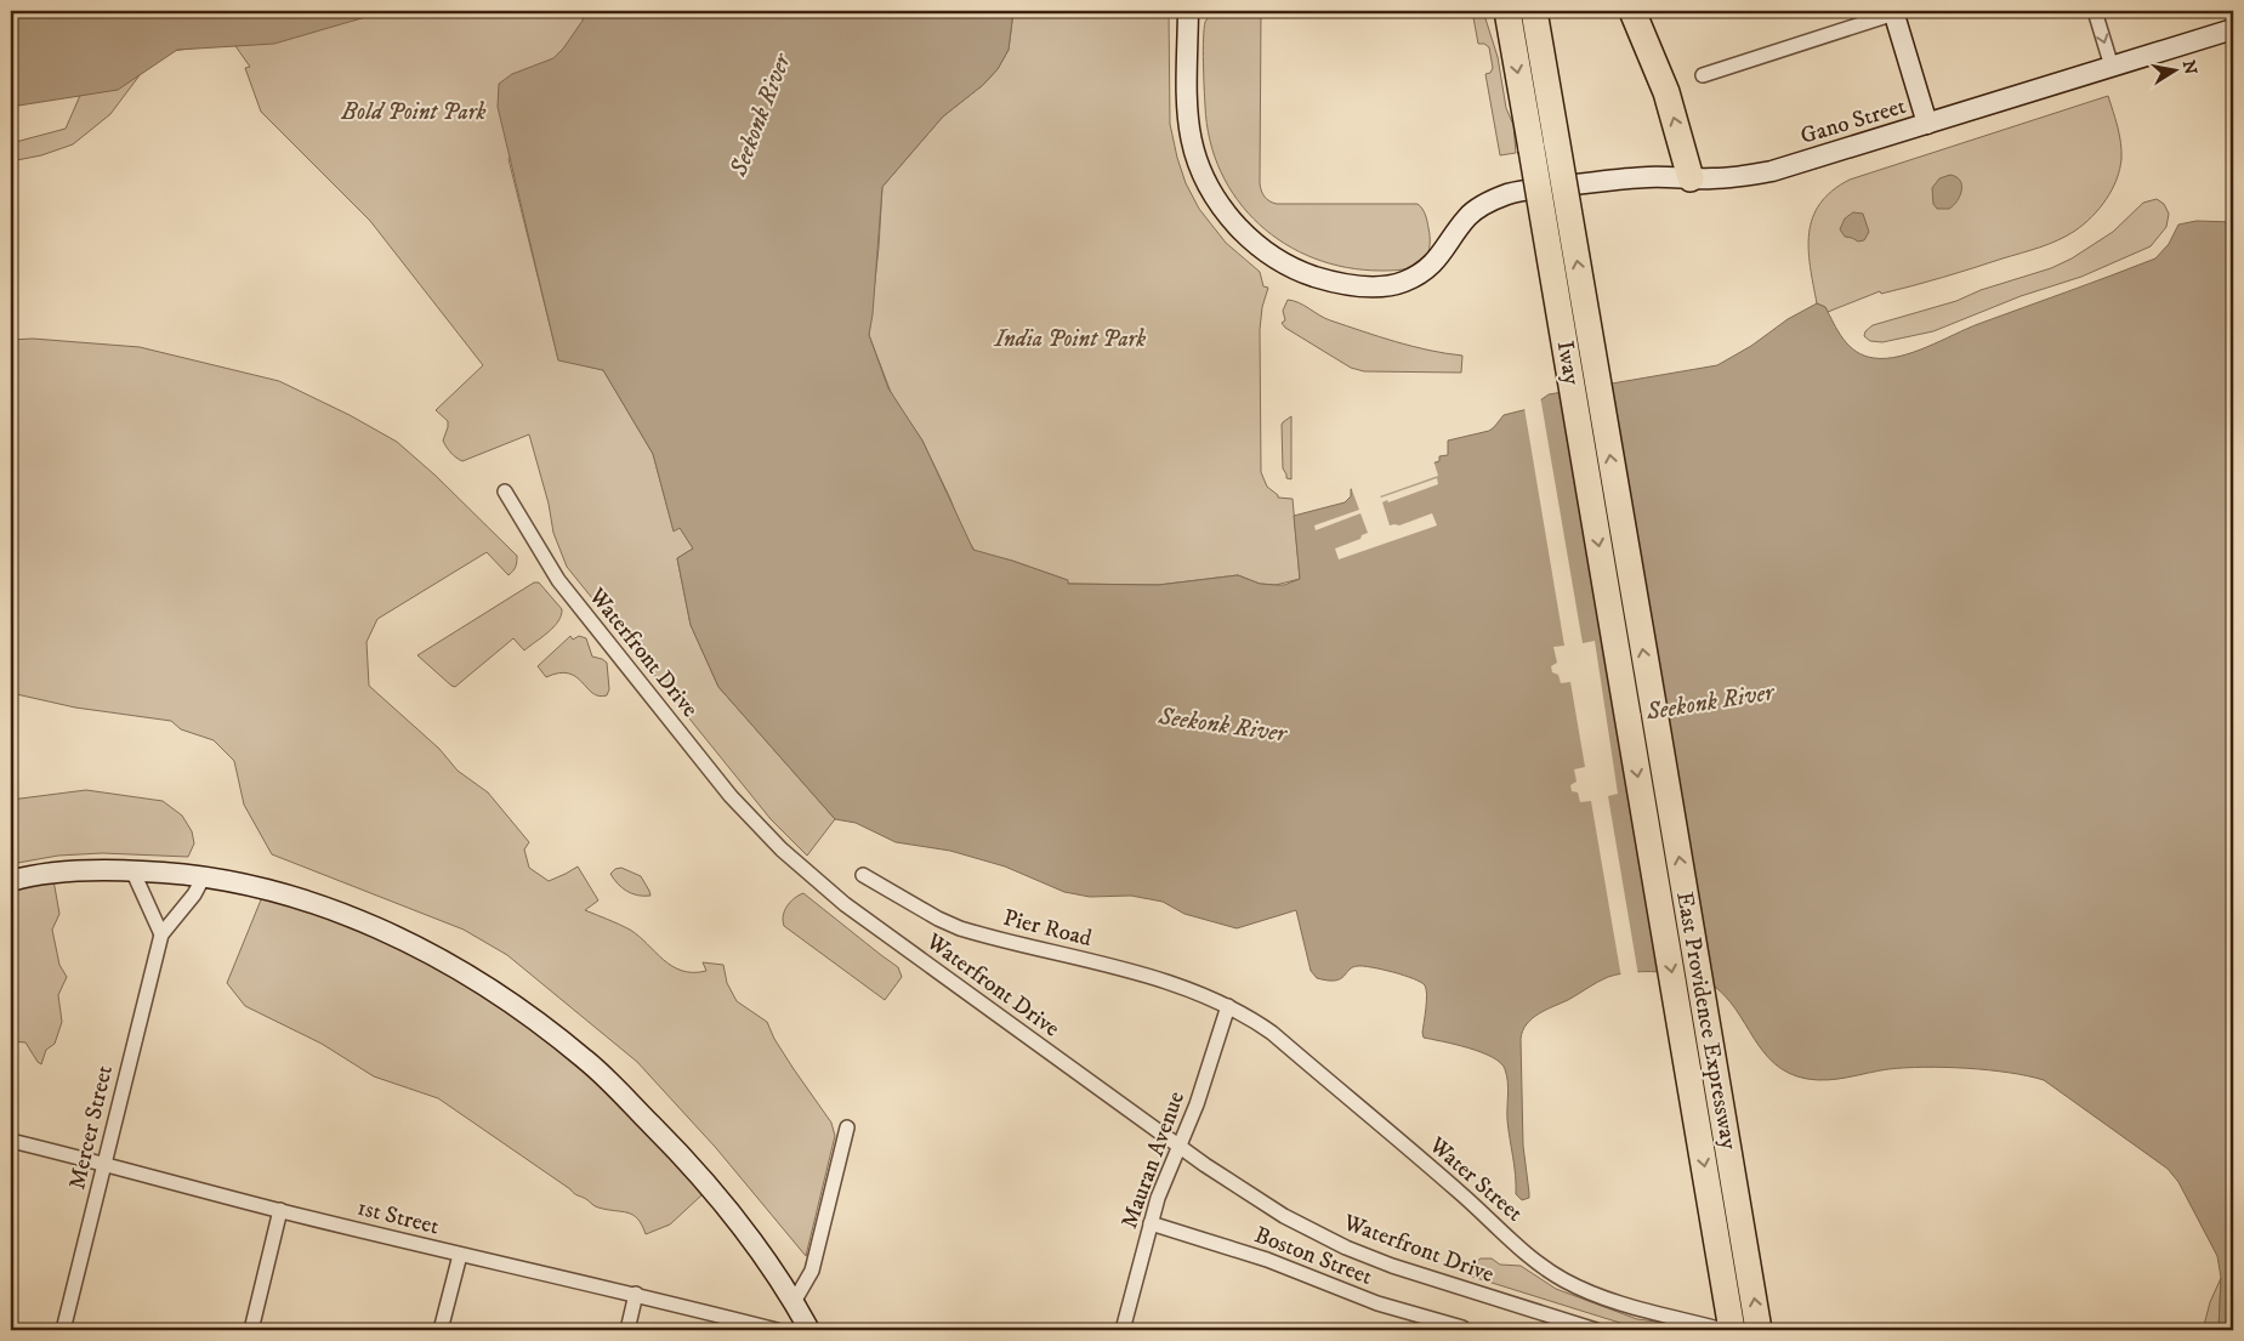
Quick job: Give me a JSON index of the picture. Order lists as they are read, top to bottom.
{
  "streets": {
    "highway": ["Iway", "East Providence Expressway"],
    "main road": ["Gano Street"],
    "street": [
      "Waterfront Drive",
      "Pier Road",
      "Mercer Street",
      "Mauran Avenue",
      "Water Street",
      "1st Street",
      "Boston Street"
    ]
  },
  "crossings": [
    ["Iway", "East Providence Expressway"],
    ["Waterfront Drive", "Mauran Avenue"],
    ["Pier Road", "Mauran Avenue"],
    ["Pier Road", "Water Street"],
    ["Mercer Street", "1st Street"],
    ["Mauran Avenue", "Water Street"],
    ["Mauran Avenue", "Boston Street"]
  ],
  "water": ["Seekonk River"],
  "parks": ["Bold Point Park", "India Point Park"],
  "north": "right"
}
